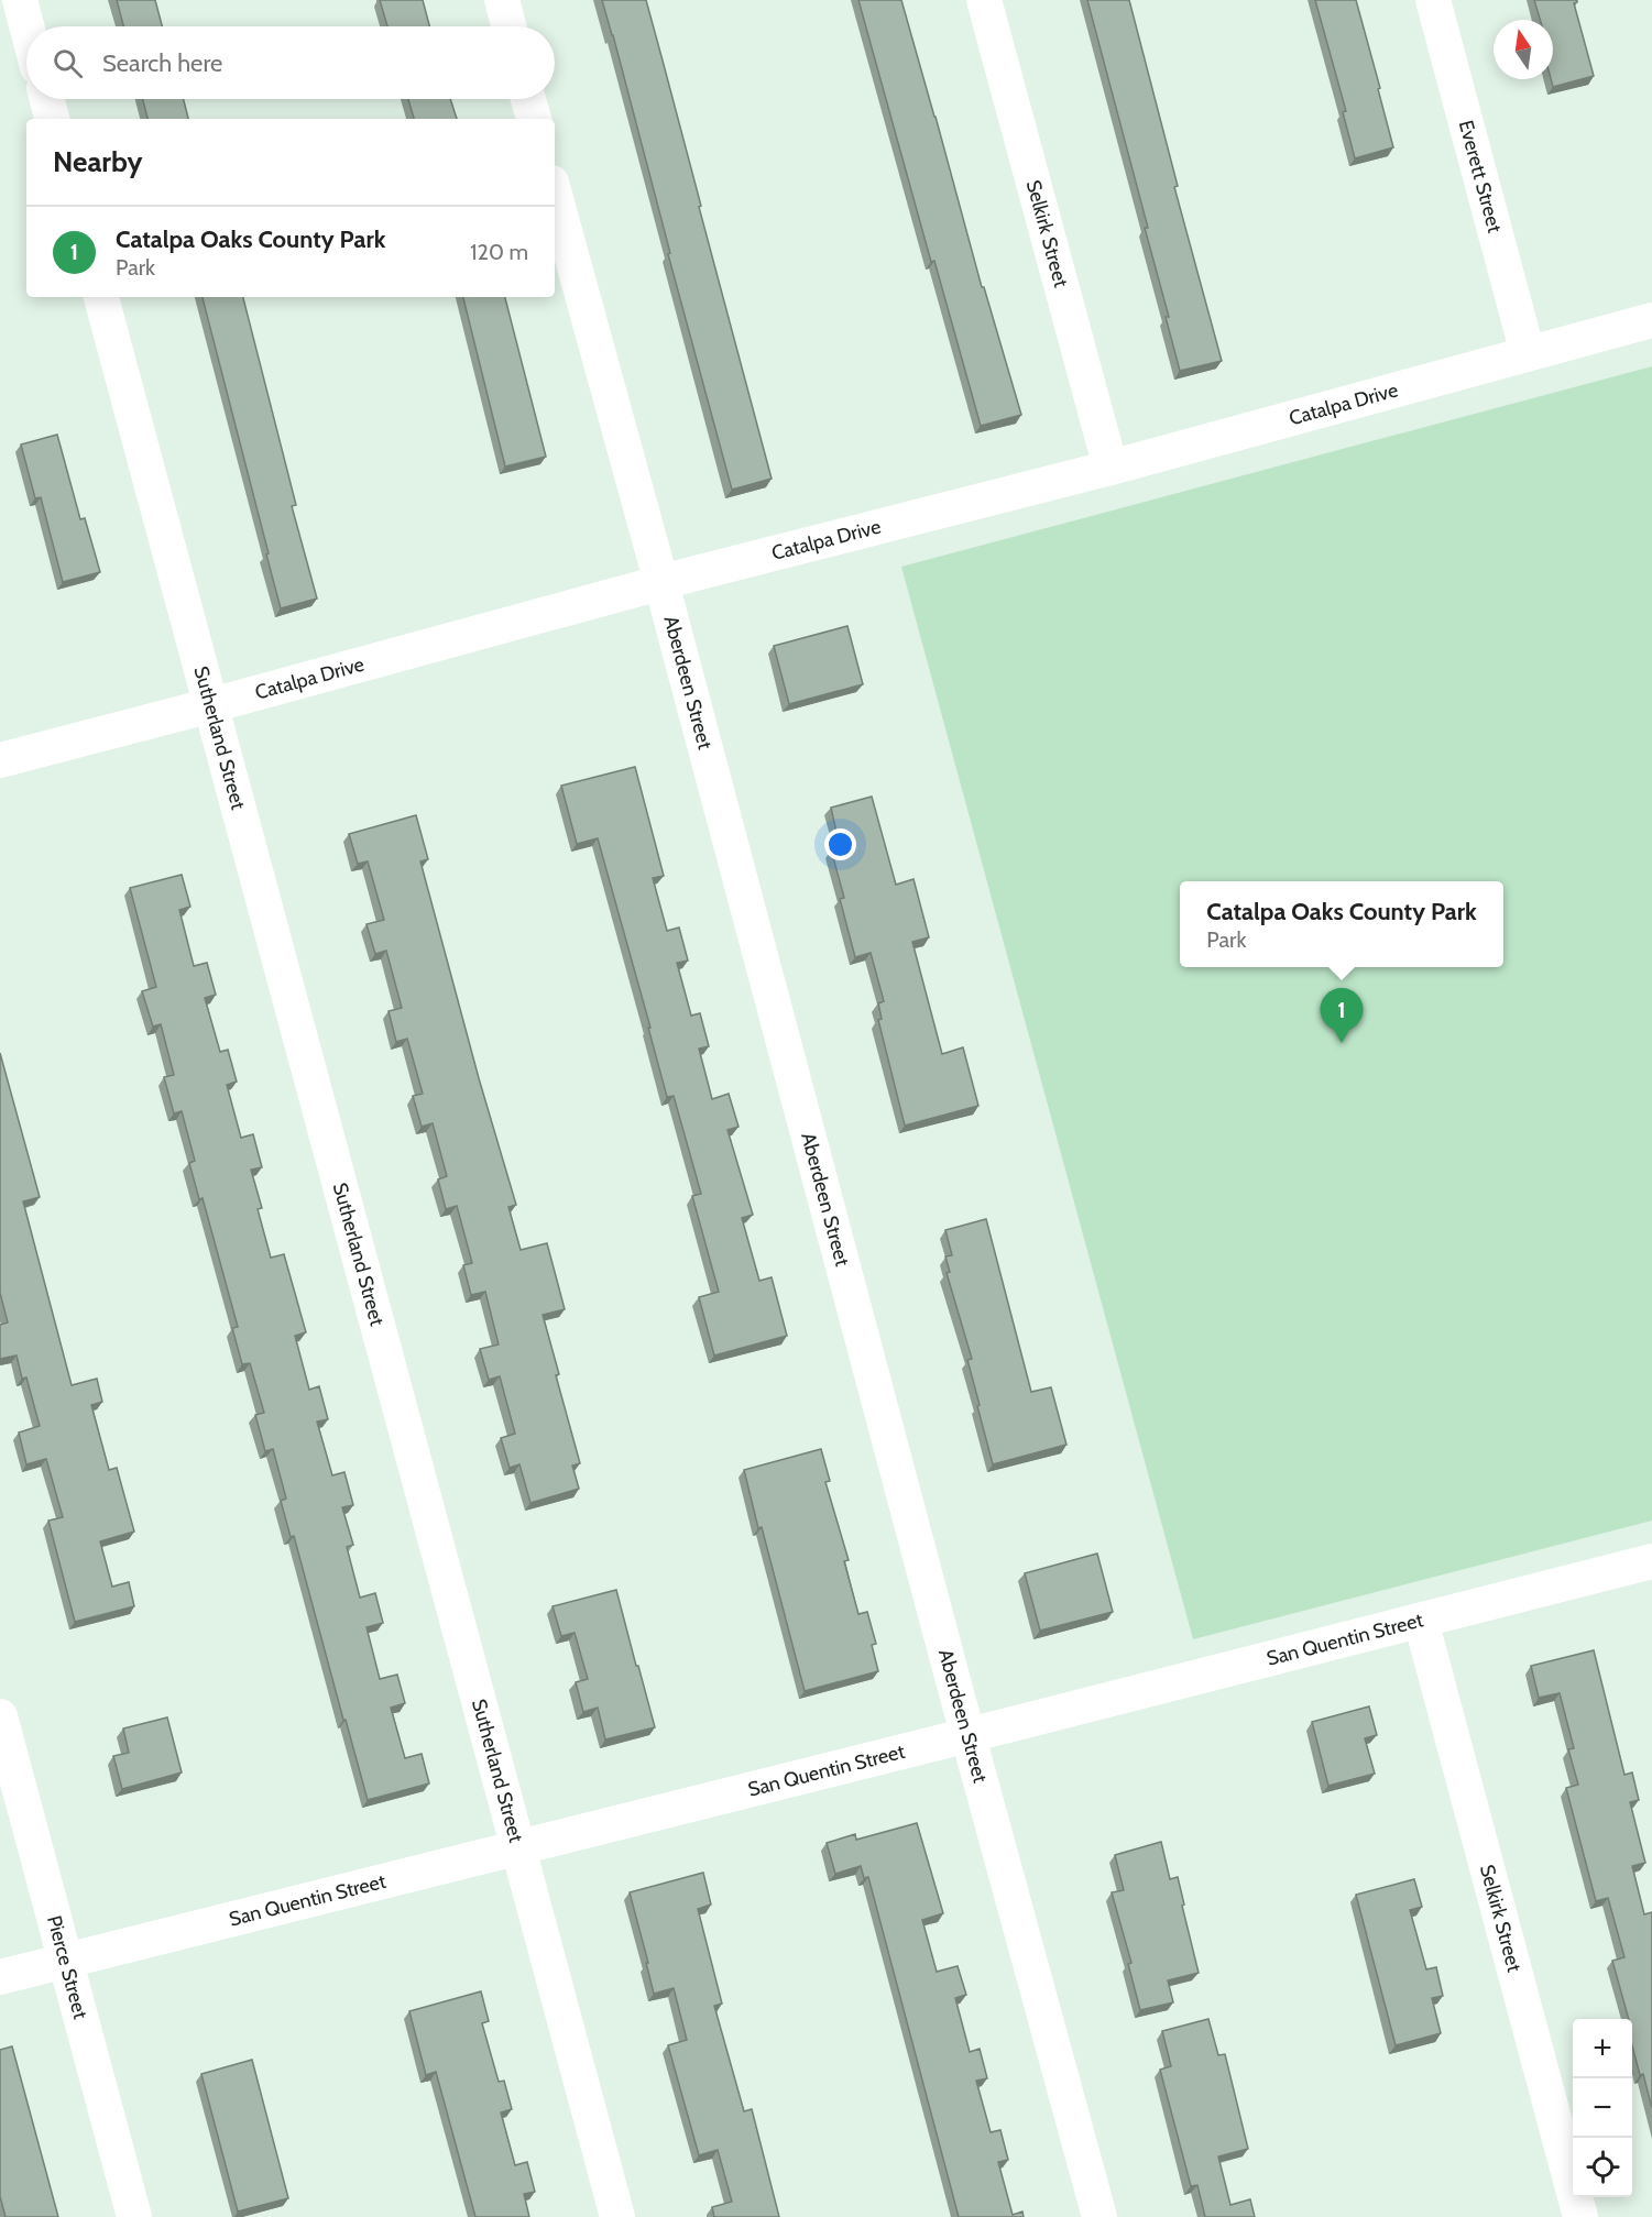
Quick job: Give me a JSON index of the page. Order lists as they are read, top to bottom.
{
  "streets": {
    "street": [
      "Everett Street",
      "Selkirk Street",
      "Catalpa Drive",
      "Aberdeen Street",
      "Sutherland Street",
      "San Quentin Street",
      "Pierce Street"
    ]
  },
  "crossings": [
    ["Everett Street", "Catalpa Drive"],
    ["Selkirk Street", "Catalpa Drive"],
    ["Selkirk Street", "San Quentin Street"],
    ["Catalpa Drive", "Aberdeen Street"],
    ["Catalpa Drive", "Sutherland Street"],
    ["Aberdeen Street", "San Quentin Street"],
    ["Sutherland Street", "San Quentin Street"],
    ["San Quentin Street", "Pierce Street"]
  ],
  "north": "top",
  "page": {
    "search": "Search here",
    "heading": "Nearby",
    "list": [
      {
        "mark": "1",
        "name": "Catalpa Oaks County Park",
        "note": "Park",
        "value": "120 m"
      }
    ],
    "popup": ["Catalpa Oaks County Park", "Park"],
    "pins": "1",
    "map_buttons": ["+", "−"]
  }
}
